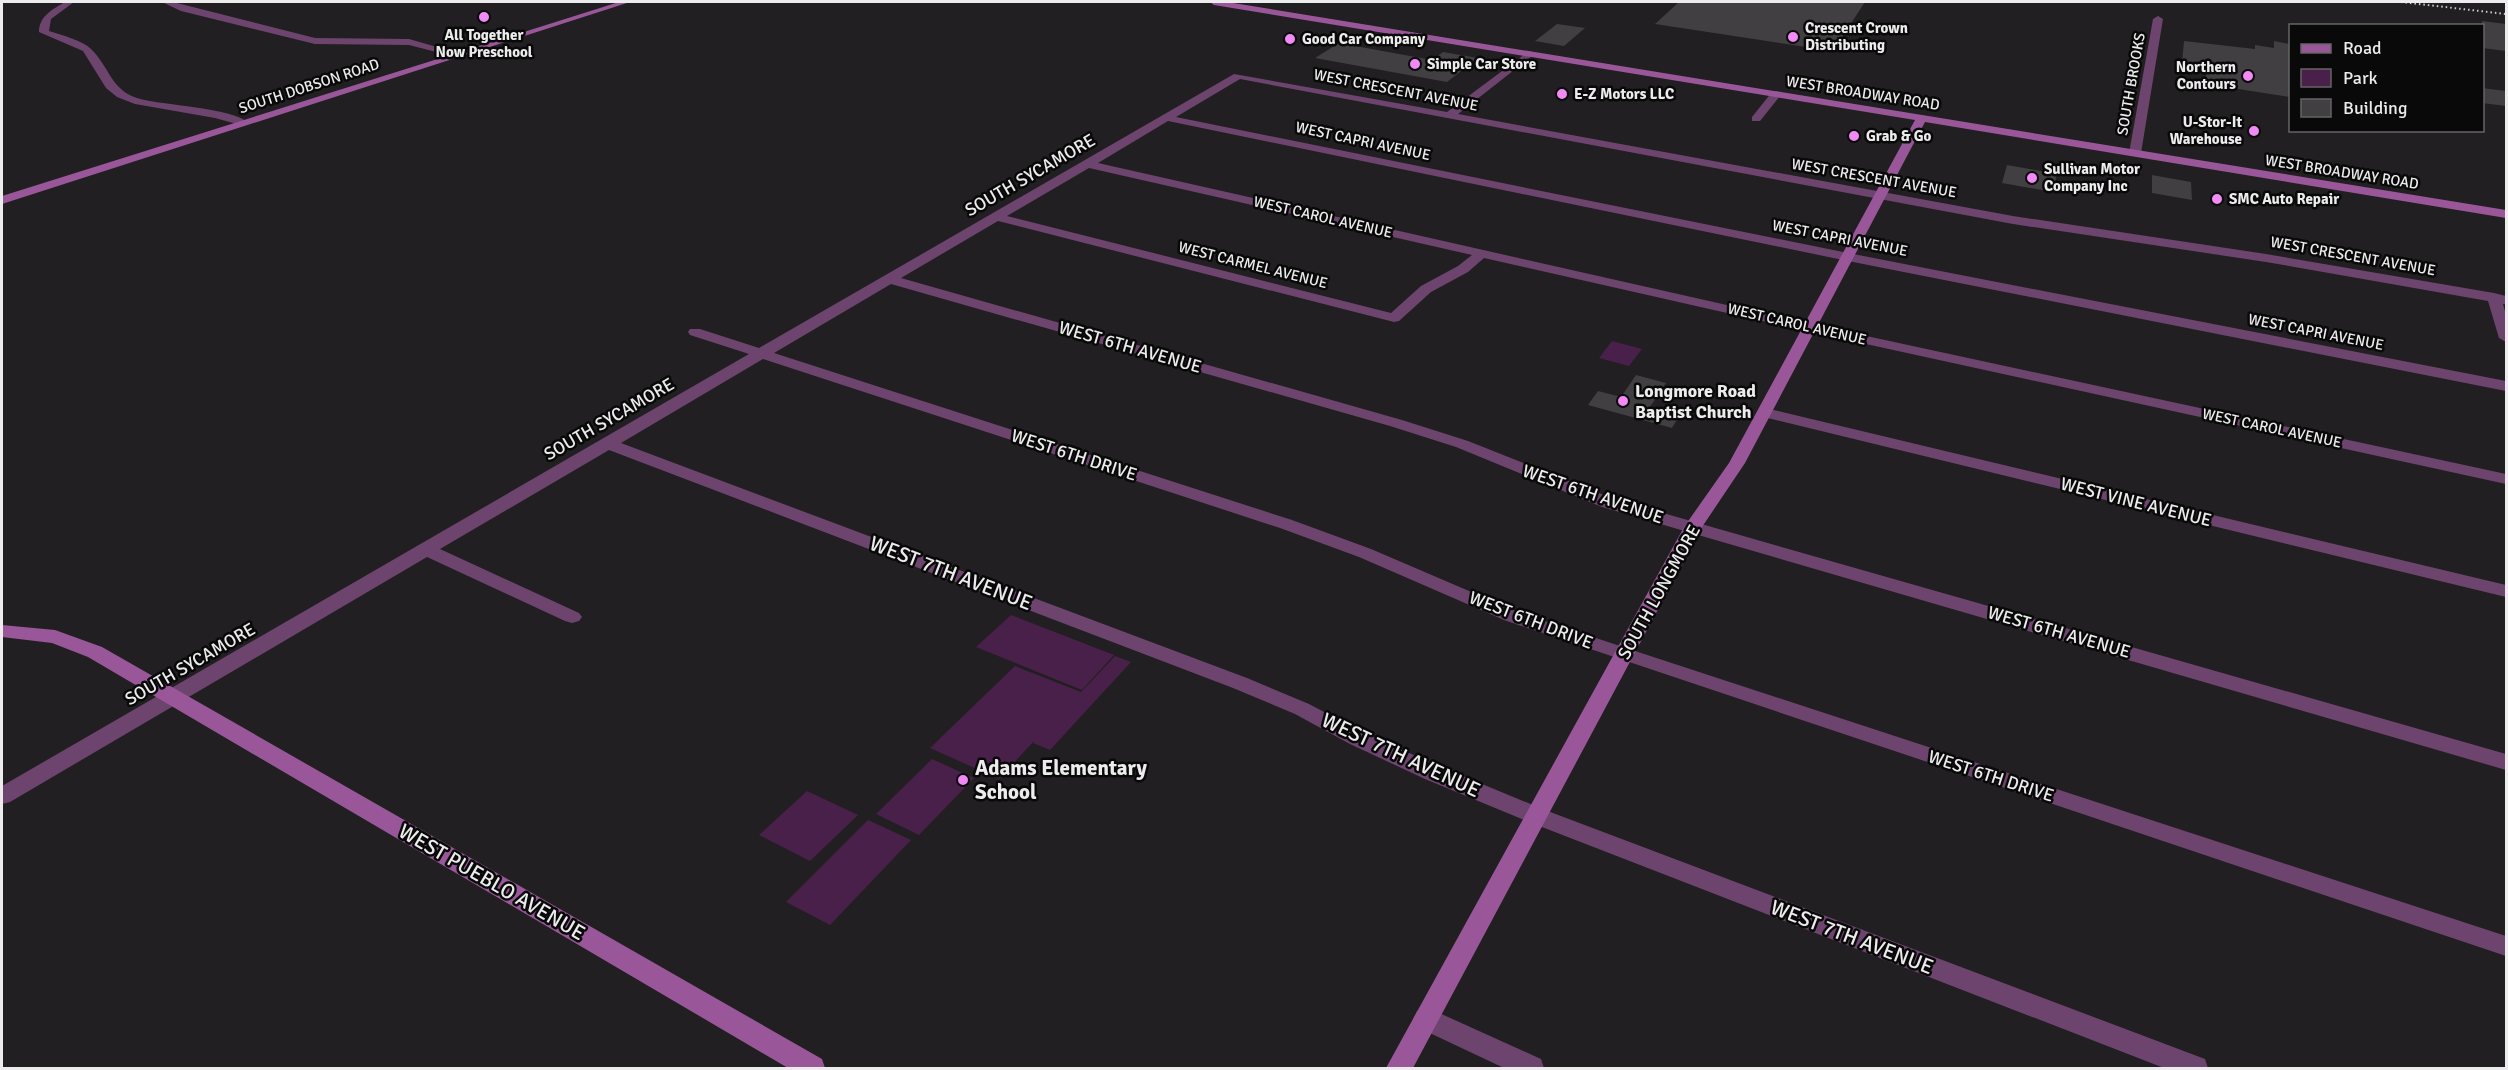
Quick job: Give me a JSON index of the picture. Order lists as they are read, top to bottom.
{
  "streets": {
    "main road": [
      "SOUTH DOBSON ROAD",
      "WEST BROADWAY ROAD",
      "SOUTH LONGMORE",
      "WEST PUEBLO AVENUE"
    ],
    "street": [
      "SOUTH BROOKS",
      "WEST CRESCENT AVENUE",
      "WEST CAPRI AVENUE",
      "SOUTH SYCAMORE",
      "WEST CAROL AVENUE",
      "WEST CARMEL AVENUE",
      "WEST 6TH AVENUE",
      "WEST 6TH DRIVE",
      "WEST VINE AVENUE",
      "WEST 7TH AVENUE"
    ]
  },
  "crossings": [
    ["SOUTH BROOKS", "WEST BROADWAY ROAD"],
    ["WEST CRESCENT AVENUE", "SOUTH SYCAMORE"],
    ["WEST CRESCENT AVENUE", "SOUTH LONGMORE"],
    ["WEST BROADWAY ROAD", "SOUTH LONGMORE"],
    ["WEST CAPRI AVENUE", "SOUTH SYCAMORE"],
    ["WEST CAPRI AVENUE", "SOUTH LONGMORE"],
    ["SOUTH SYCAMORE", "WEST CAROL AVENUE"],
    ["SOUTH SYCAMORE", "WEST CARMEL AVENUE"],
    ["SOUTH SYCAMORE", "WEST 6TH AVENUE"],
    ["SOUTH SYCAMORE", "WEST 6TH DRIVE"],
    ["SOUTH SYCAMORE", "WEST 7TH AVENUE"],
    ["SOUTH SYCAMORE", "WEST PUEBLO AVENUE"],
    ["WEST CAROL AVENUE", "WEST CARMEL AVENUE"],
    ["WEST CAROL AVENUE", "SOUTH LONGMORE"],
    ["WEST 6TH AVENUE", "SOUTH LONGMORE"],
    ["WEST 6TH DRIVE", "SOUTH LONGMORE"],
    ["WEST VINE AVENUE", "SOUTH LONGMORE"],
    ["WEST 7TH AVENUE", "SOUTH LONGMORE"]
  ],
  "places": [
    "All Together Now Preschool",
    "Crescent Crown Distributing",
    "Good Car Company",
    "Simple Car Store",
    "Northern Contours",
    "E-Z Motors LLC",
    "U-Stor-It Warehouse",
    "Grab & Go",
    "Sullivan Motor Company Inc",
    "SMC Auto Repair",
    "Longmore Road Baptist Church",
    "Adams Elementary School"
  ],
  "legend": ["Road", "Park", "Building"]
}
